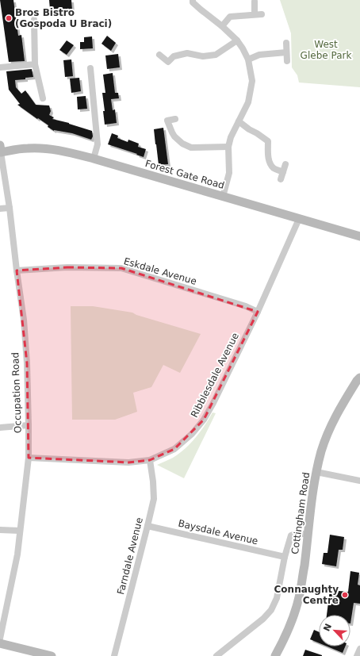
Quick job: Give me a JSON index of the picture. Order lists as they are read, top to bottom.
{
  "streets": {
    "street": [
      "Forest Gate Road",
      "Eskdale Avenue",
      "Ribblesdale Avenue",
      "Occupation Road",
      "Cottingham Road",
      "Baysdale Avenue",
      "Farndale Avenue"
    ]
  },
  "crossings": [
    ["Forest Gate Road", "Ribblesdale Avenue"],
    ["Forest Gate Road", "Occupation Road"],
    ["Eskdale Avenue", "Ribblesdale Avenue"],
    ["Eskdale Avenue", "Occupation Road"],
    ["Ribblesdale Avenue", "Occupation Road"],
    ["Ribblesdale Avenue", "Farndale Avenue"],
    ["Baysdale Avenue", "Farndale Avenue"]
  ],
  "parks": ["West Glebe Park"],
  "places": ["Bros Bistro (Gospoda U Braci)", "Connaughty Centre"],
  "north": "top left"
}
